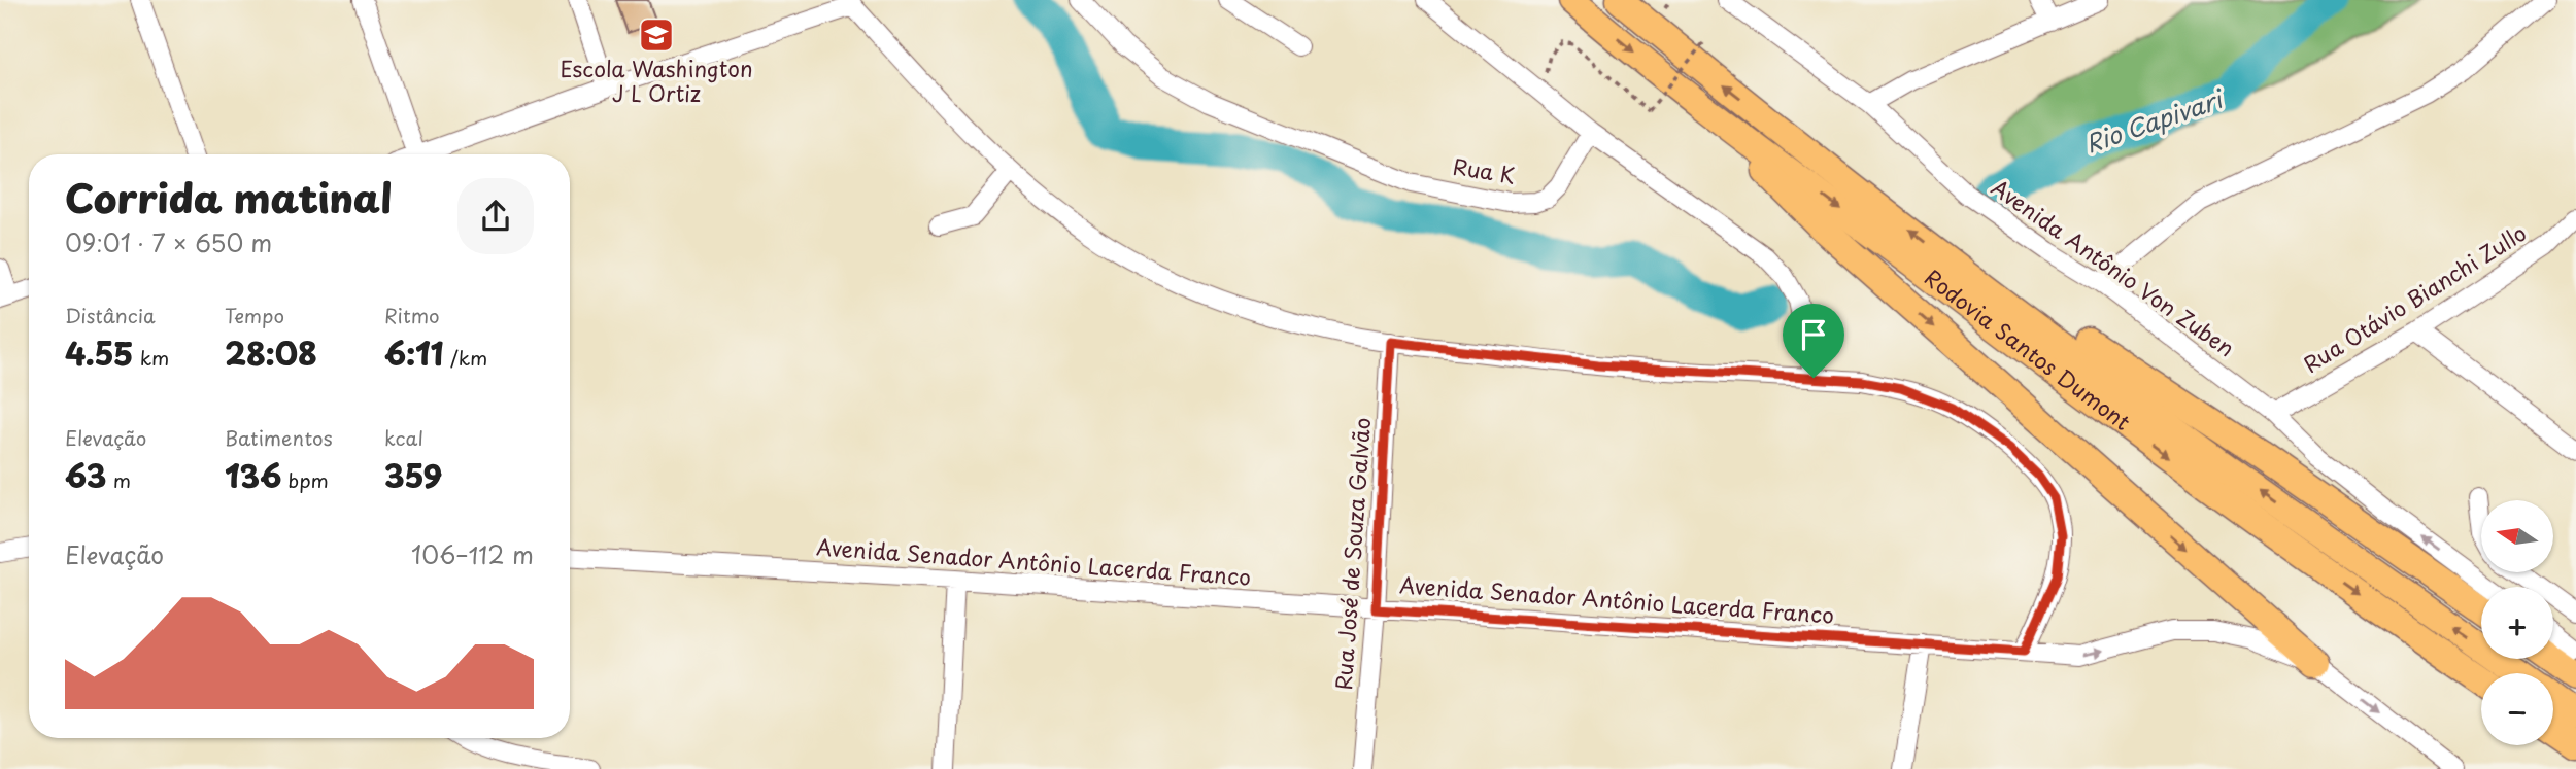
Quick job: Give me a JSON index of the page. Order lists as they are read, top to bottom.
{
  "streets": {
    "highway": ["Rodovia Santos Dumont"],
    "street": [
      "Rua K",
      "Avenida Antônio Von Zuben",
      "Rua Otávio Bianchi Zullo",
      "Rua José de Souza Galvão",
      "Avenida Senador Antônio Lacerda Franco"
    ]
  },
  "crossings": [
    ["Avenida Antônio Von Zuben", "Rua Otávio Bianchi Zullo"],
    ["Rua José de Souza Galvão", "Avenida Senador Antônio Lacerda Franco"]
  ],
  "water": ["Rio Capivari"],
  "places": {
    "school or university": ["Escola Washington J L Ortiz"]
  },
  "north": "left",
  "page": {
    "heading": ["Corrida matinal", "09:01 · 7 × 650 m"],
    "stats": [
      ["Distância", "4.55 km"],
      ["Tempo", "28:08"],
      ["Ritmo", "6:11 /km"],
      ["Elevação", "63 m"],
      ["Batimentos", "136 bpm"],
      ["kcal", "359"]
    ],
    "map_buttons": ["+", "−"],
    "chart": ["Elevação", "106–112 m"]
  }
}
